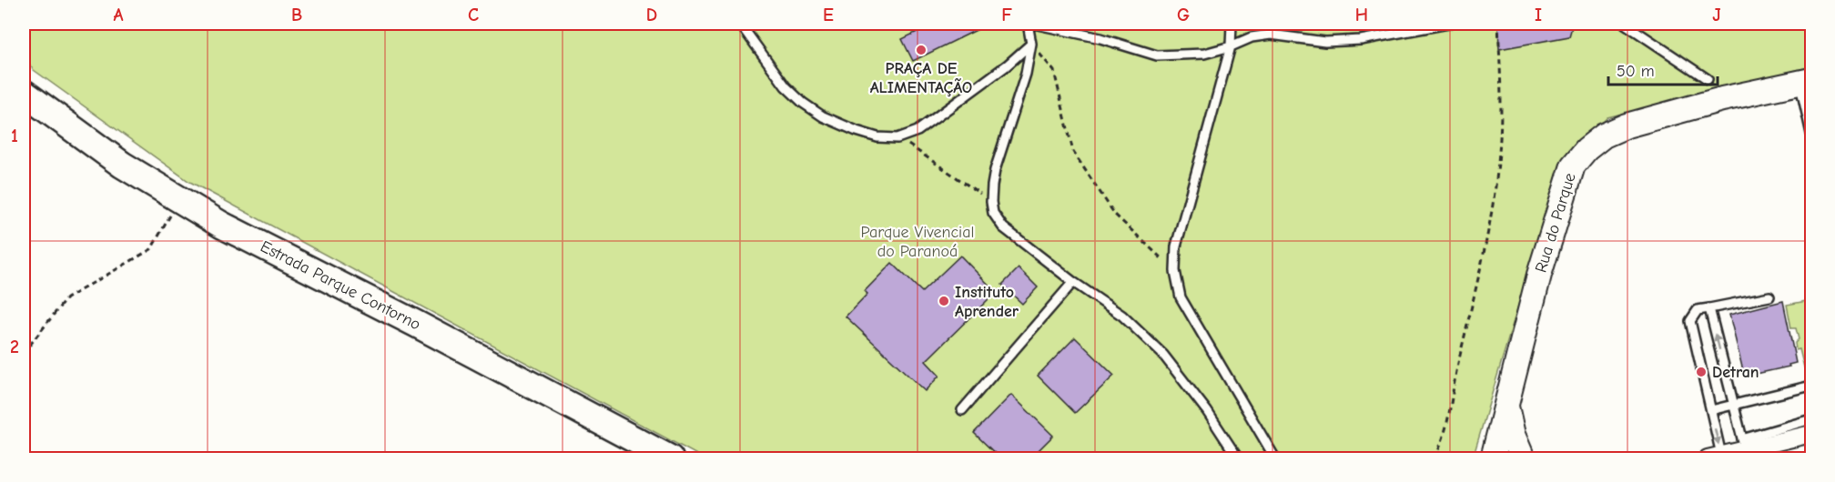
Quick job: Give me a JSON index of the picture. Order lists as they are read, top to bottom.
{
  "streets": {
    "main road": ["Estrada Parque Contorno"],
    "street": ["Rua do Parque"]
  },
  "parks": ["Parque Vivencial do Paranoá"],
  "places": ["PRAÇA DE ALIMENTAÇÃO", "Instituto Aprender", "Detran"],
  "scale_bar": "50 m",
  "grid": {
    "columns": [
      "A",
      "B",
      "C",
      "D",
      "E",
      "F",
      "G",
      "H",
      "I",
      "J"
    ],
    "rows": ["1", "2"]
  }
}
